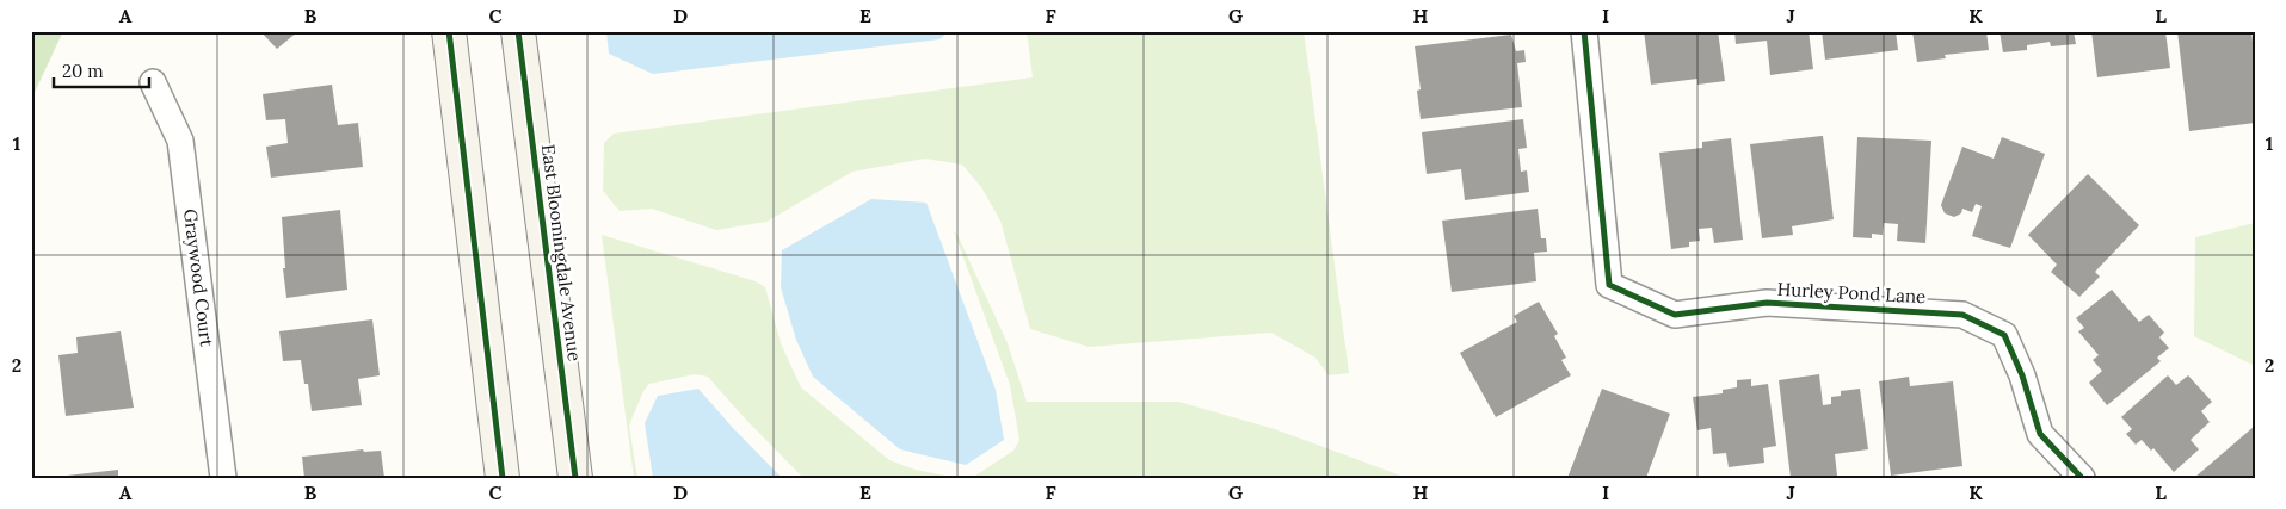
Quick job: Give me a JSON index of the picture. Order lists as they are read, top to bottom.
{
  "streets": {
    "main road": ["East Bloomingdale Avenue"],
    "street": ["Graywood Court", "Hurley Pond Lane"]
  },
  "scale_bar": "20 m",
  "grid": {
    "columns": [
      "A",
      "B",
      "C",
      "D",
      "E",
      "F",
      "G",
      "H",
      "I",
      "J",
      "K",
      "L"
    ],
    "rows": ["1", "2"]
  }
}
